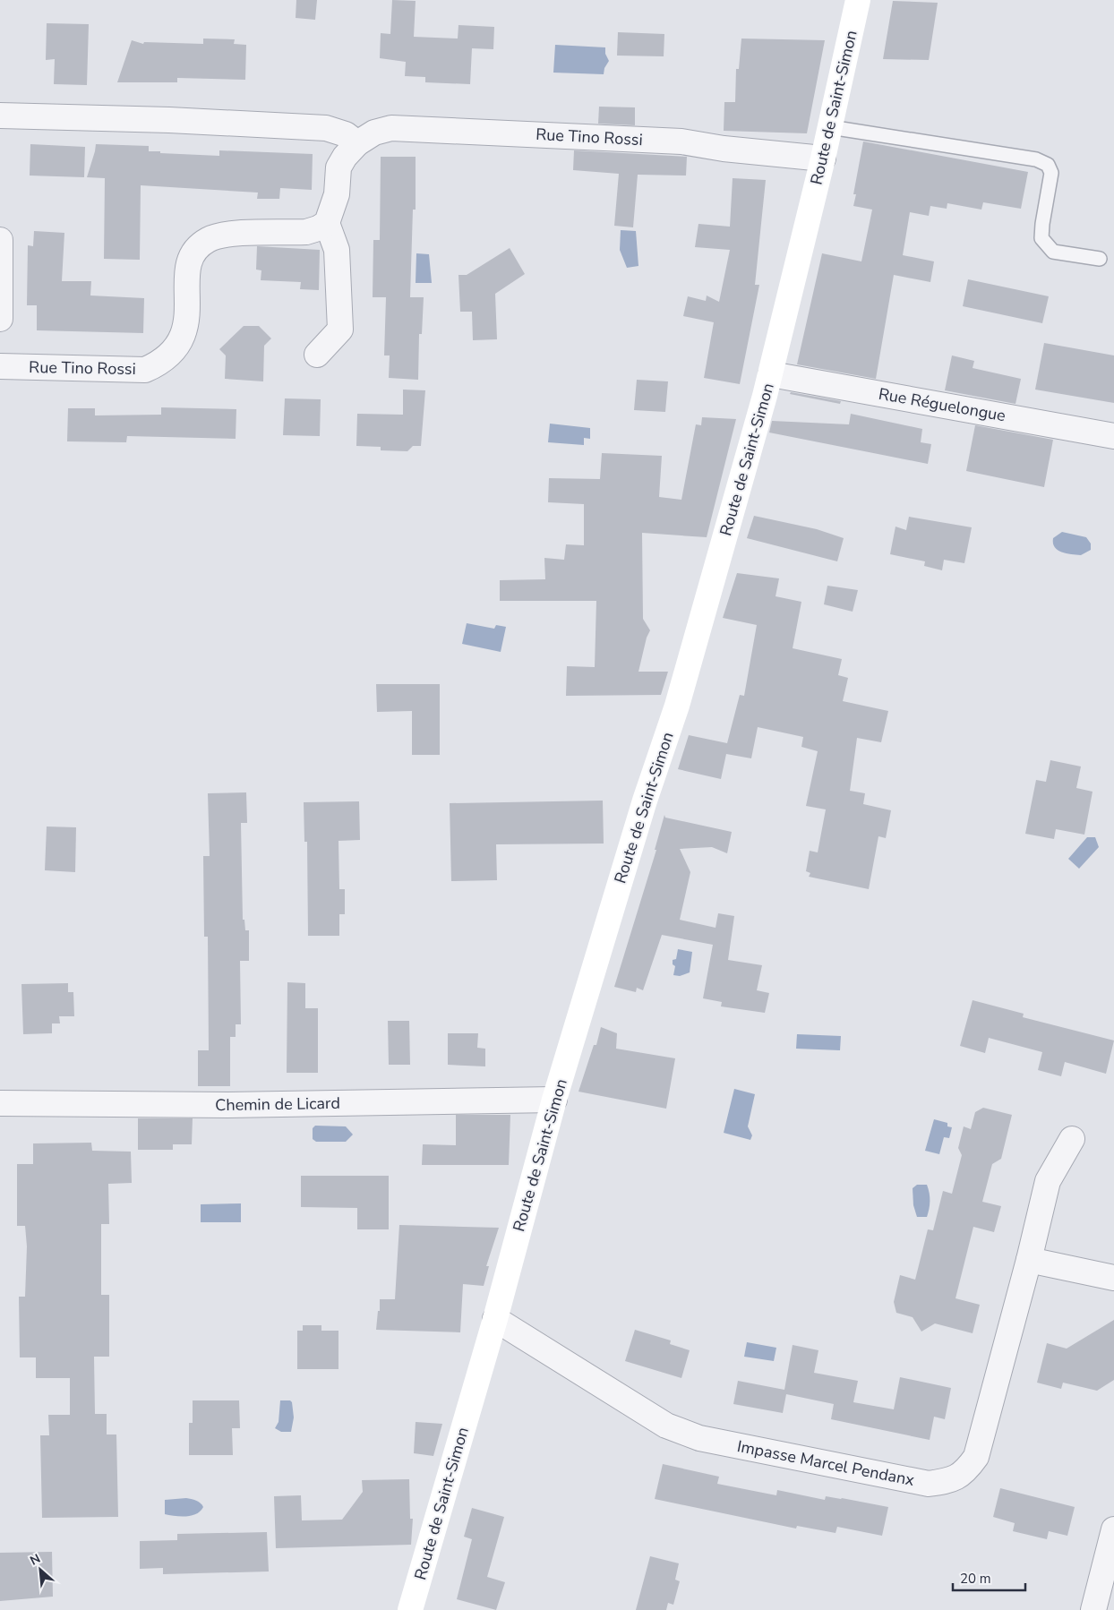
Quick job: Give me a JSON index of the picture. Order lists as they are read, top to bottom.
{
  "streets": {
    "main road": ["Route de Saint-Simon"],
    "street": [
      "Rue Tino Rossi",
      "Rue Réguelongue",
      "Chemin de Licard",
      "Impasse Marcel Pendanx"
    ]
  },
  "crossings": [
    ["Route de Saint-Simon", "Rue Tino Rossi"],
    ["Route de Saint-Simon", "Rue Réguelongue"],
    ["Route de Saint-Simon", "Chemin de Licard"],
    ["Route de Saint-Simon", "Impasse Marcel Pendanx"]
  ],
  "scale_bar": "20 m",
  "north": "top left"
}
